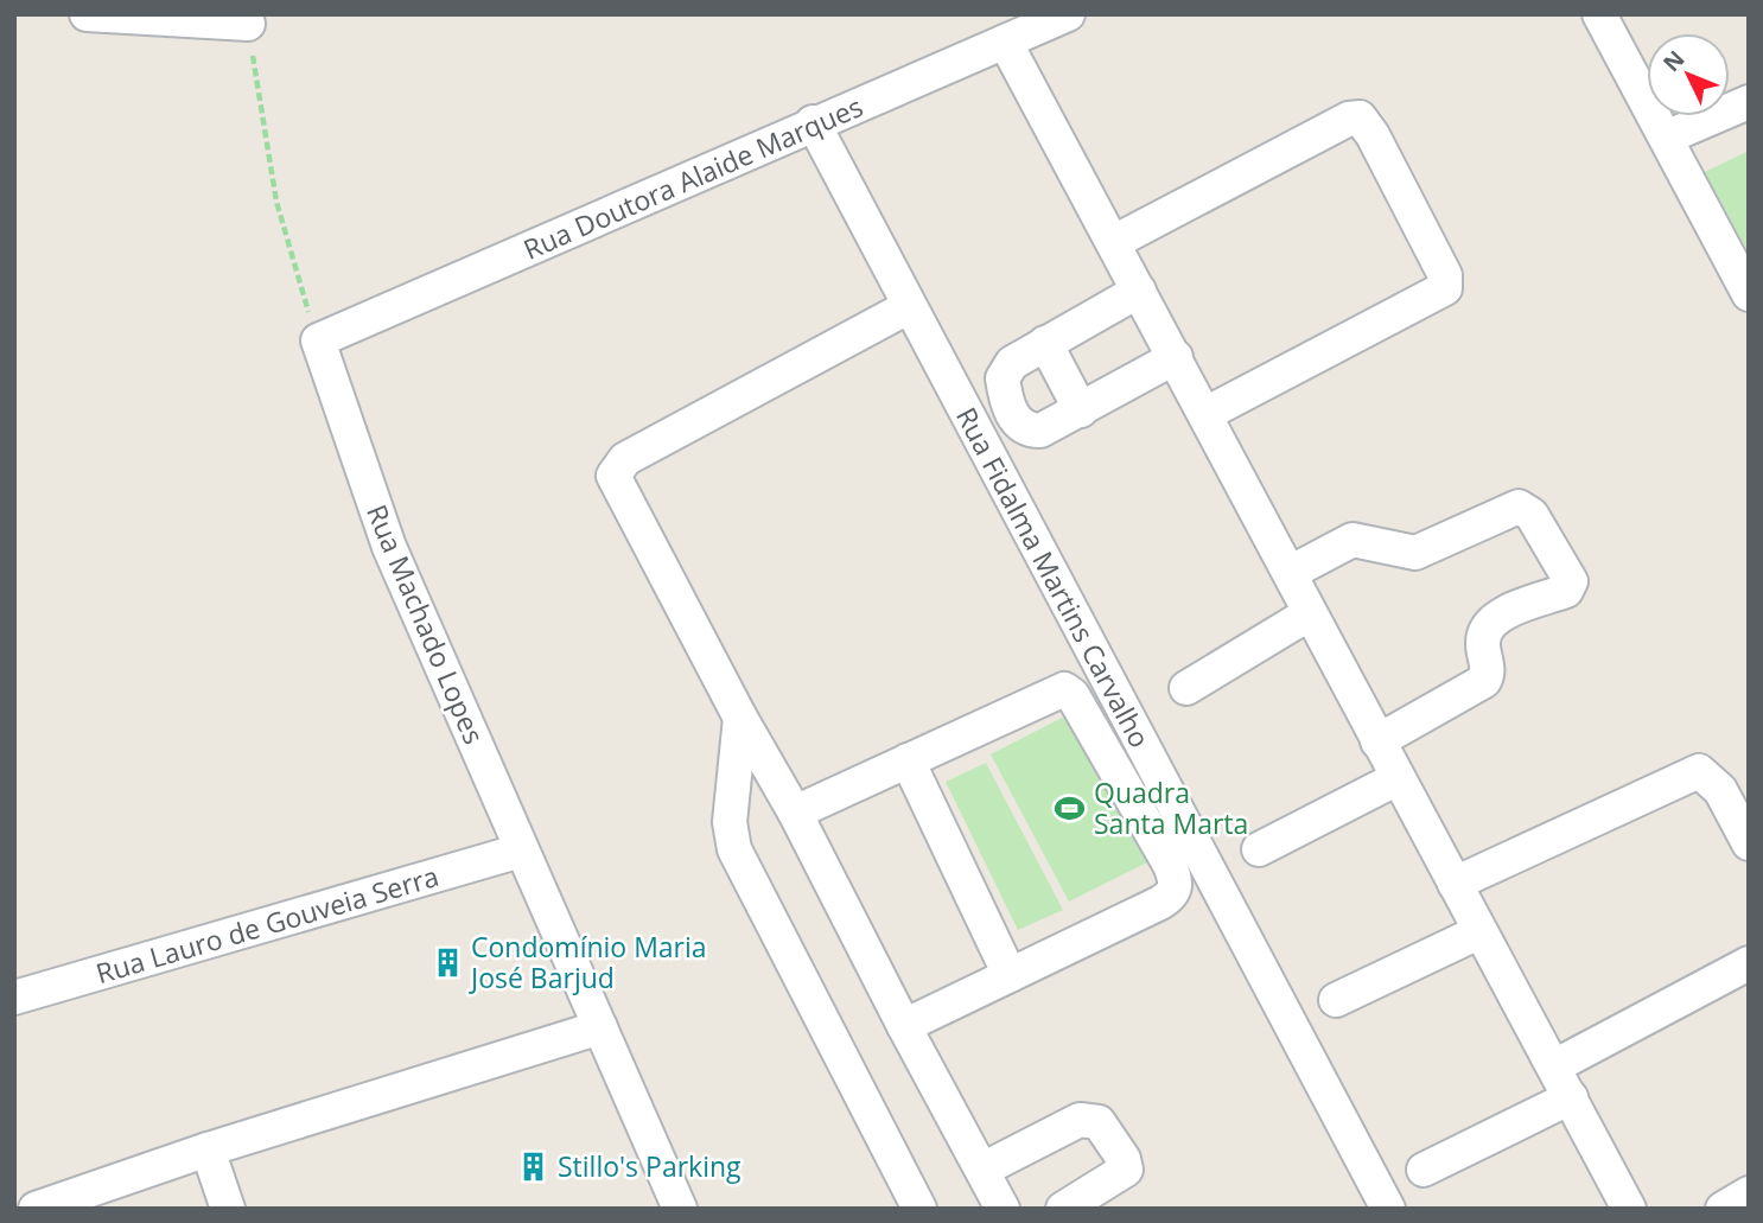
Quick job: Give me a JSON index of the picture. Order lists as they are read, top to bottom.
{
  "streets": {
    "street": [
      "Rua Doutora Alaide Marques",
      "Rua Fidalma Martins Carvalho",
      "Rua Machado Lopes",
      "Rua Lauro de Gouveia Serra"
    ]
  },
  "crossings": [
    ["Rua Doutora Alaide Marques", "Rua Fidalma Martins Carvalho"],
    ["Rua Doutora Alaide Marques", "Rua Machado Lopes"],
    ["Rua Machado Lopes", "Rua Lauro de Gouveia Serra"]
  ],
  "places": {
    "sports": ["Quadra Santa Marta"],
    "building": ["Condomínio Maria José Barjud", "Stillo's Parking"]
  },
  "north": "top left"
}
